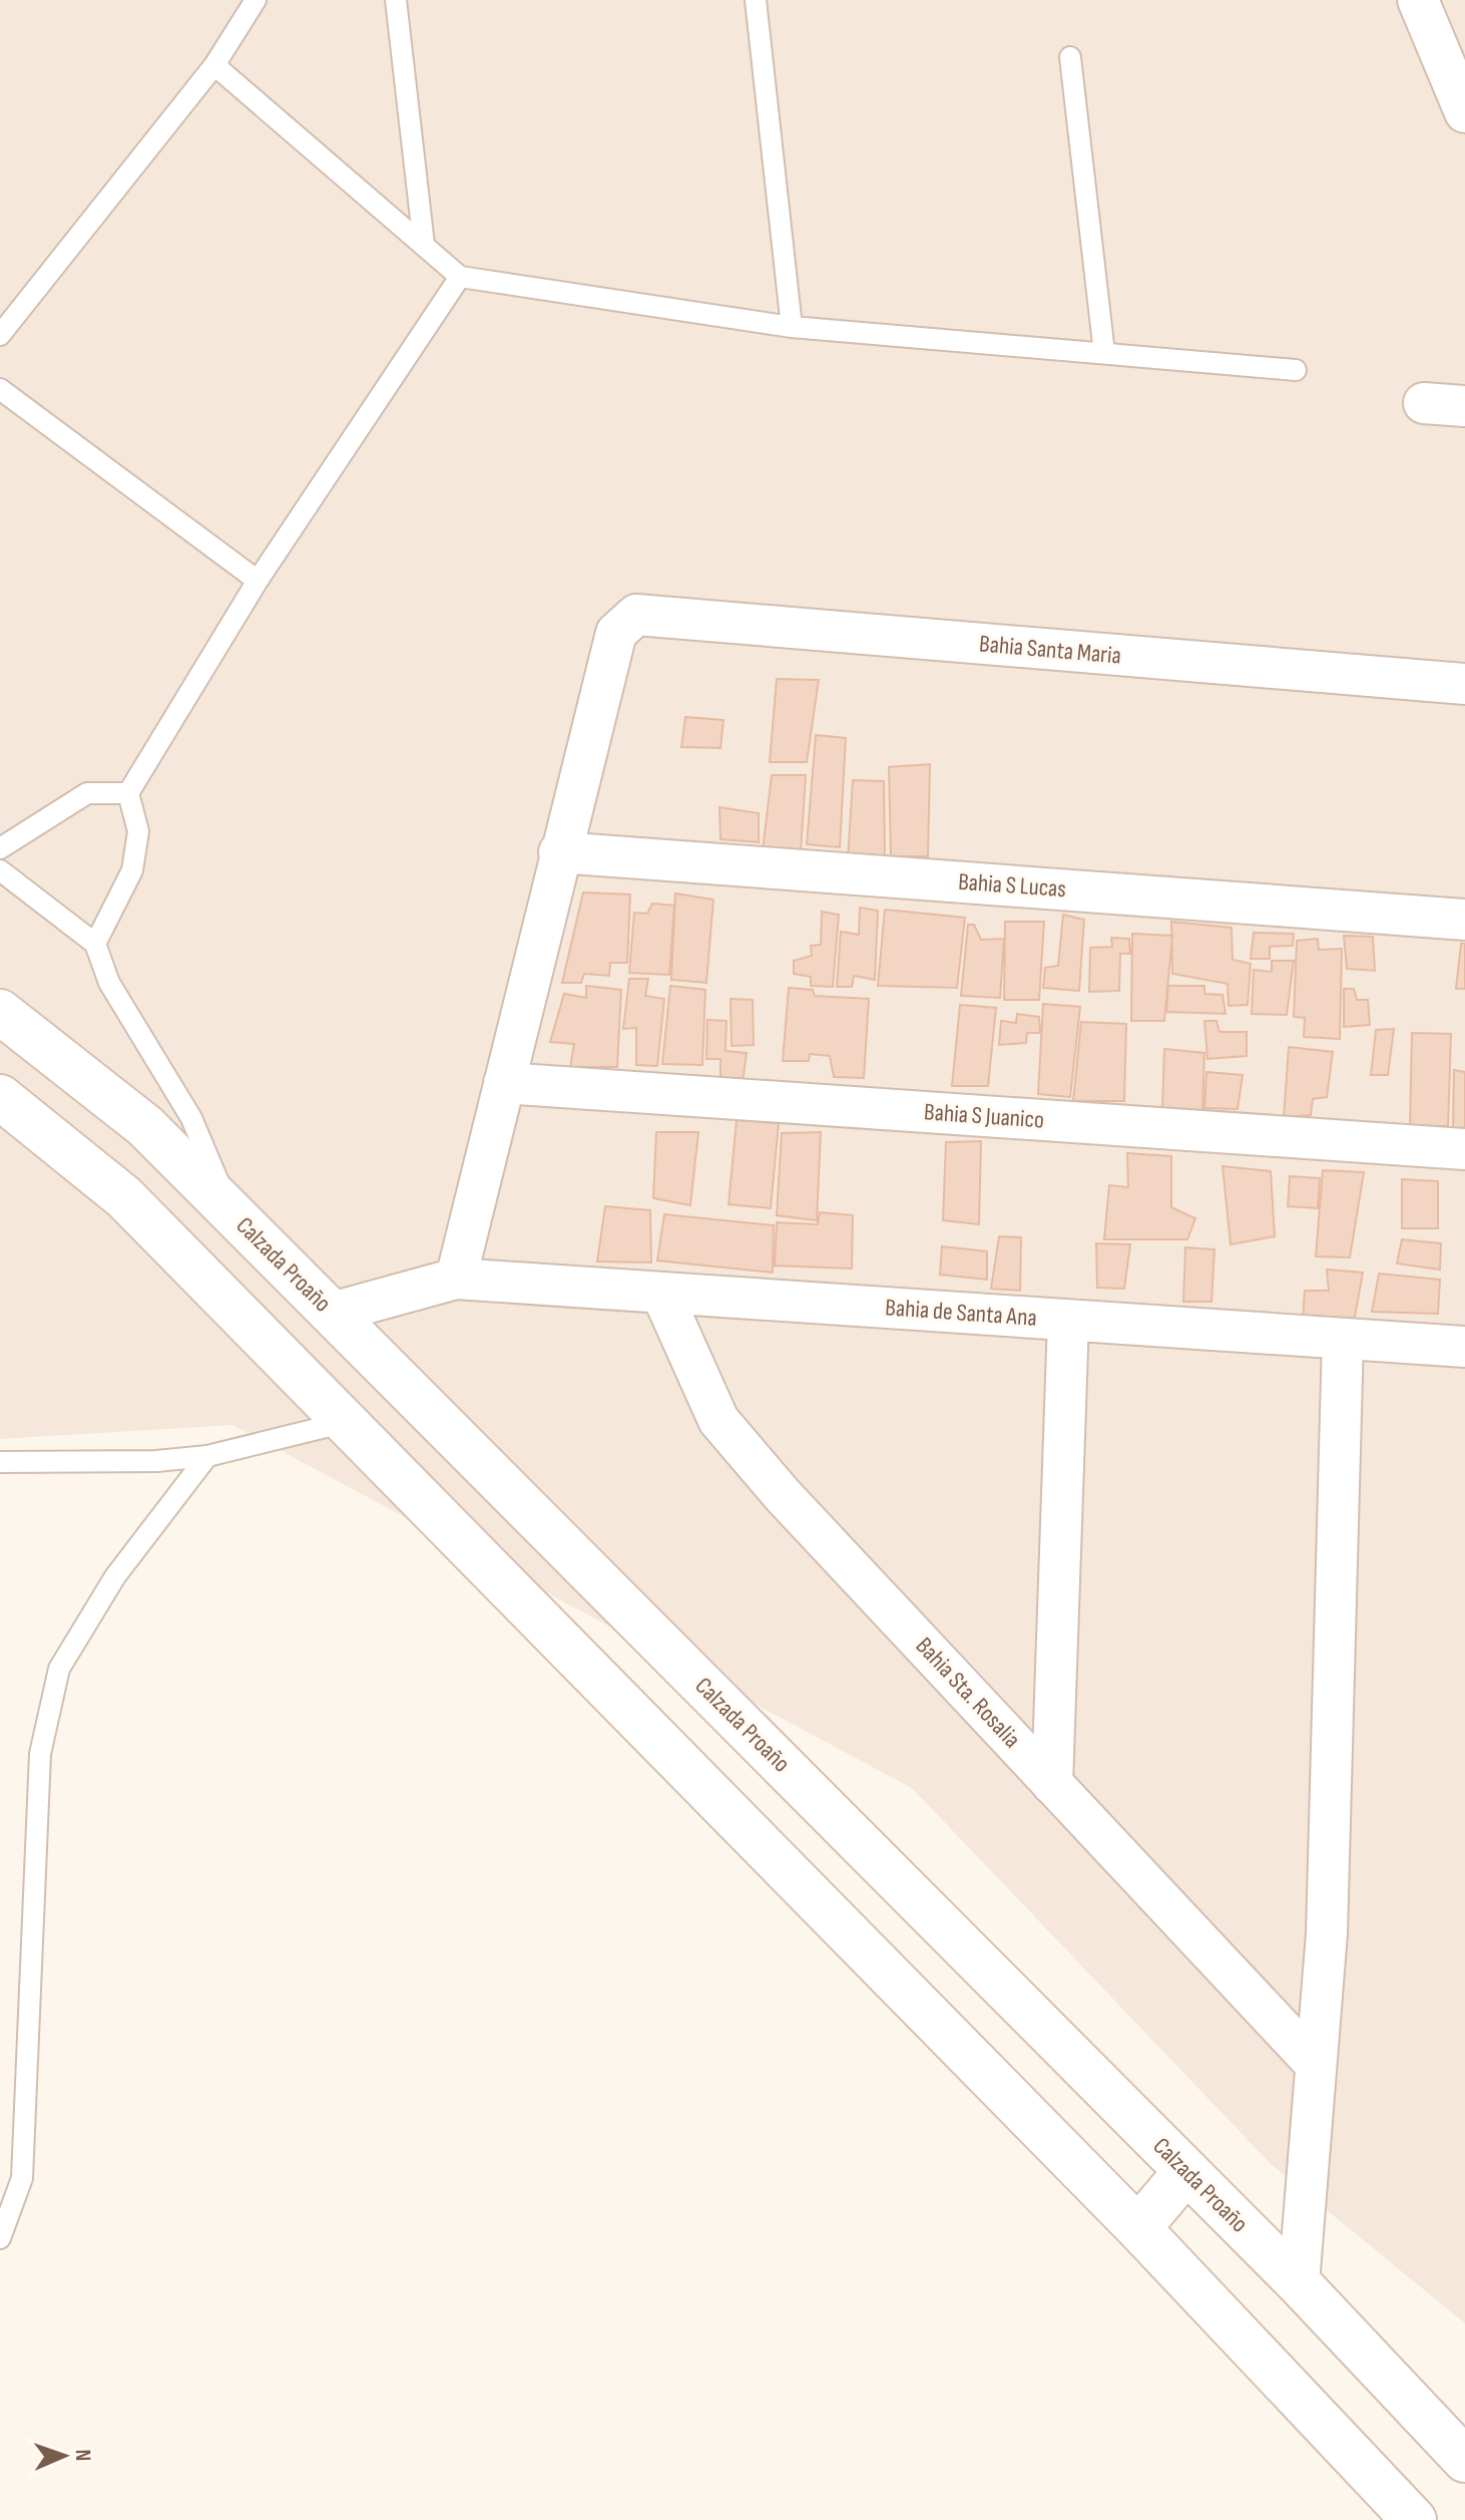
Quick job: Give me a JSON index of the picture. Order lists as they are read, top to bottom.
{
  "streets": {
    "main road": ["Calzada Proaño"],
    "street": [
      "Bahia Santa Maria",
      "Bahia S Lucas",
      "Bahia S Juanico",
      "Bahia de Santa Ana",
      "Bahia Sta. Rosalia"
    ]
  },
  "crossings": [
    ["Bahia Santa Maria", "Bahia S Lucas"],
    ["Calzada Proaño", "Bahia de Santa Ana"],
    ["Bahia de Santa Ana", "Bahia Sta. Rosalia"]
  ],
  "north": "right"
}
